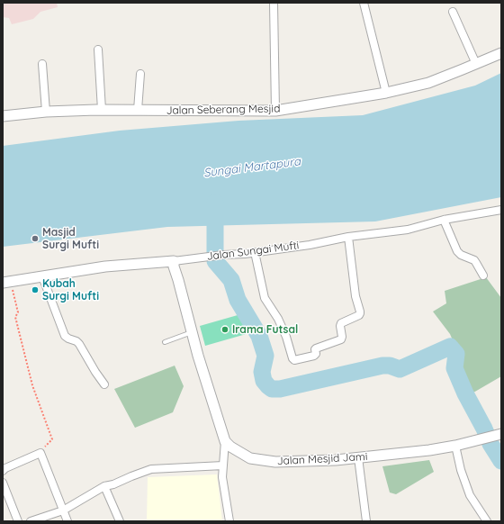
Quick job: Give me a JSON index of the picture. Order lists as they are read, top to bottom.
{
  "streets": {
    "street": ["Jalan Seberang Mesjid", "Jalan Sungai Mufti", "Jalan Mesjid Jami"]
  },
  "water": ["Sungai Martapura"],
  "places": ["Masjid Surgi Mufti", "Kubah Surgi Mufti", "Irama Futsal"]
}
